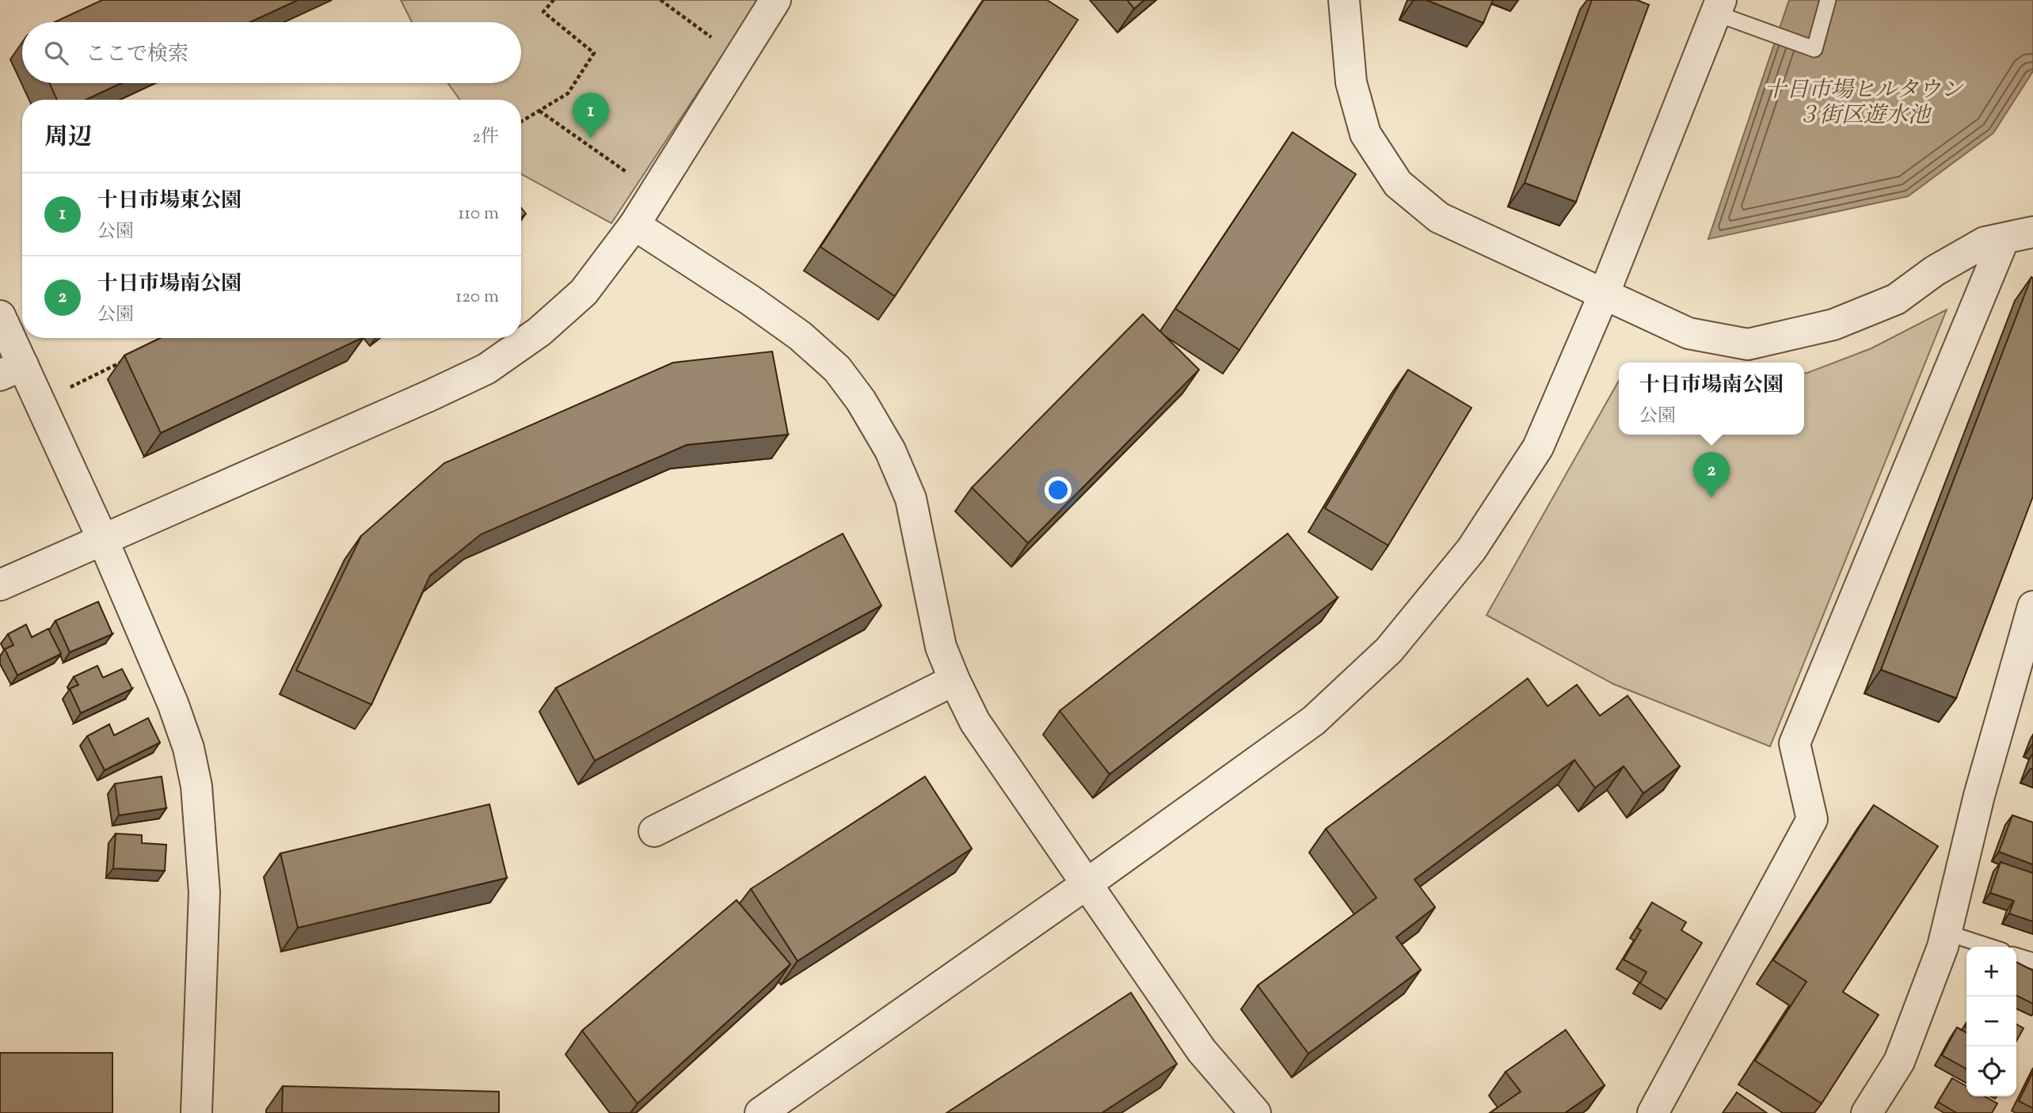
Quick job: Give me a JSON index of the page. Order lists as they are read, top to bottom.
{
  "water": ["十日市場ヒルタウン ３街区遊水池"],
  "page": {
    "search": "ここで検索",
    "pins": ["1", "2"],
    "heading": ["周辺", "2件"],
    "list": [
      {
        "mark": "1",
        "name": "十日市場東公園",
        "note": "公園",
        "value": "110 m"
      },
      {
        "mark": "2",
        "name": "十日市場南公園",
        "note": "公園",
        "value": "120 m"
      }
    ],
    "popup": ["十日市場南公園", "公園"],
    "map_buttons": ["+", "−"]
  }
}
